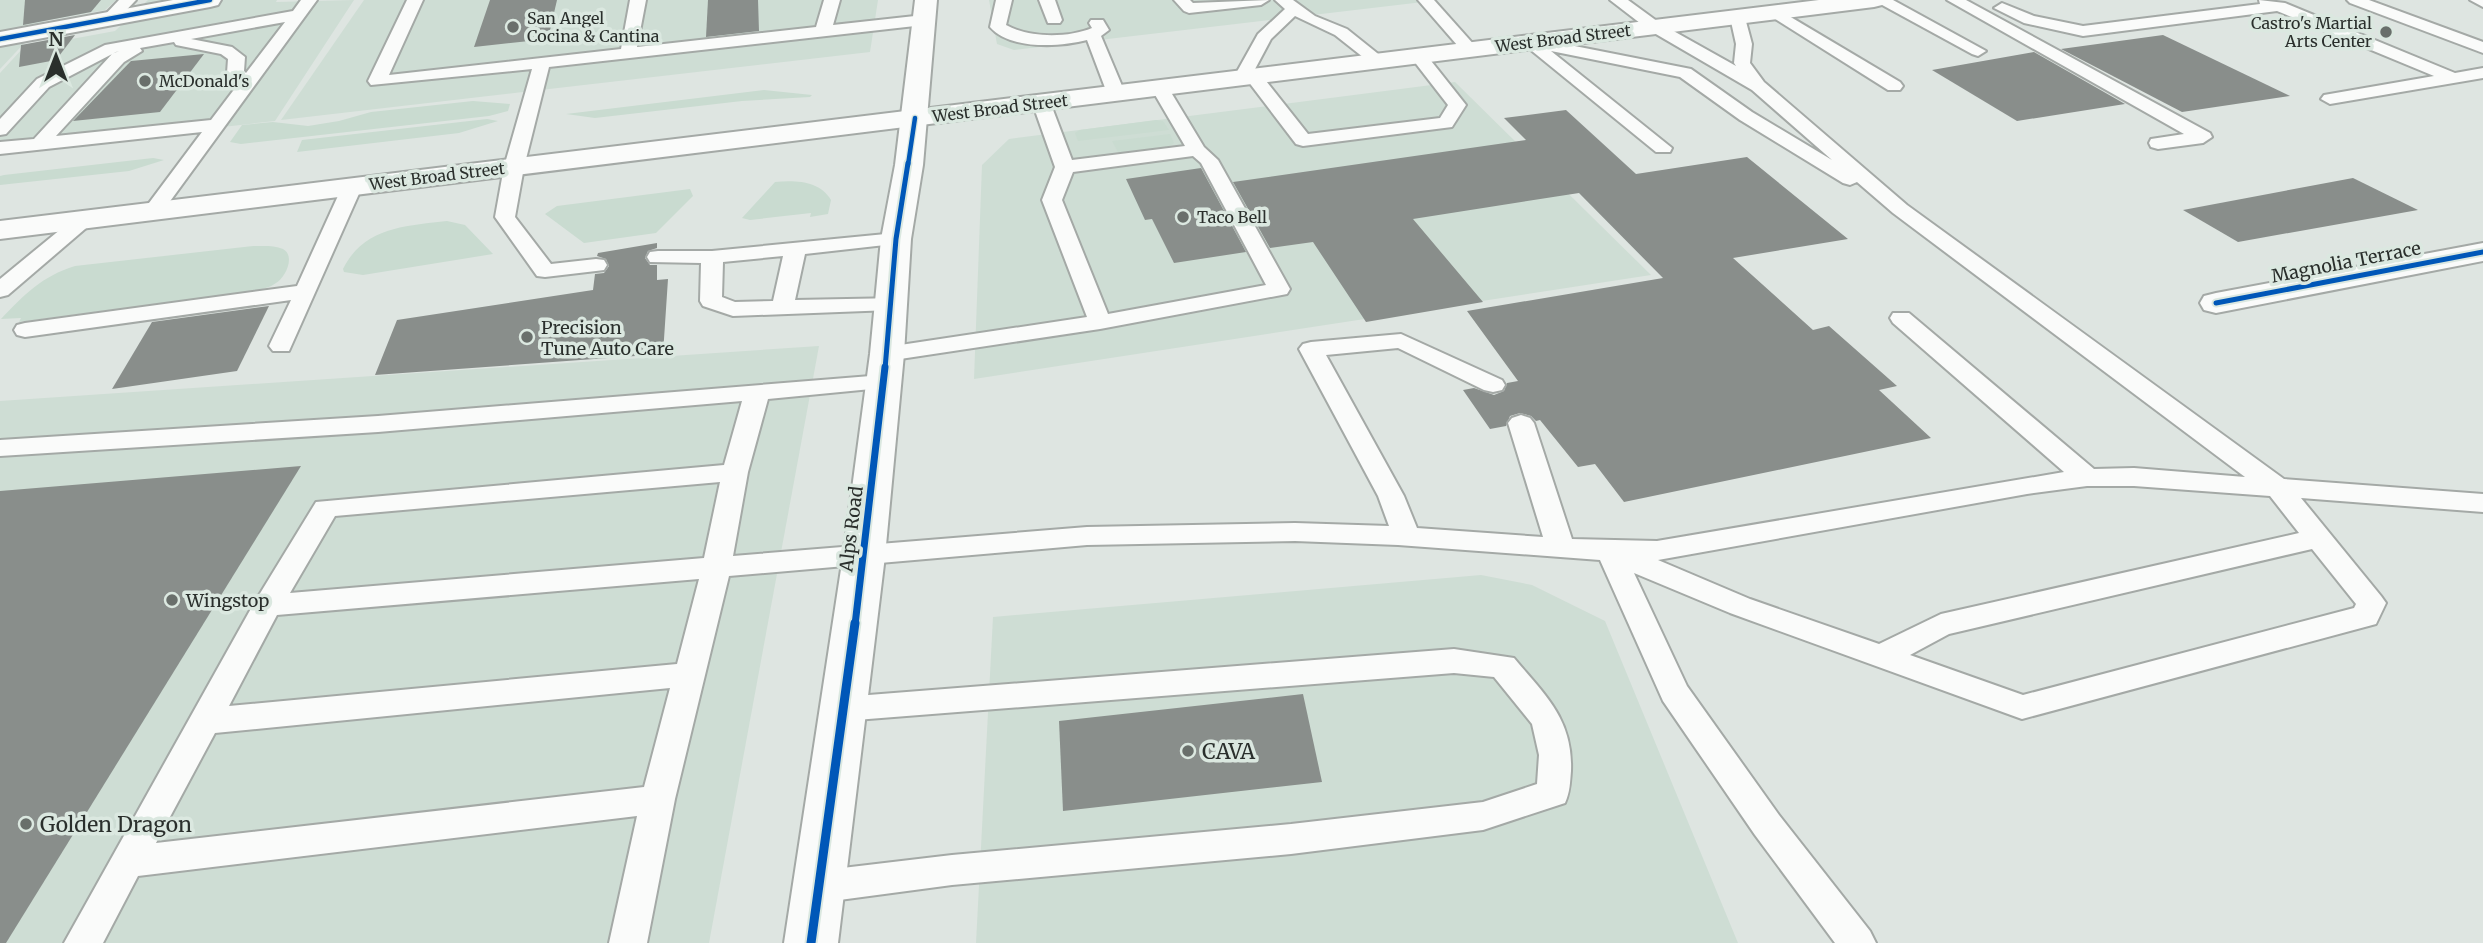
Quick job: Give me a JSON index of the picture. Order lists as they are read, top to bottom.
{
  "streets": {
    "main road": ["West Broad Street", "Magnolia Terrace", "Alps Road"]
  },
  "crossings": [
    ["West Broad Street", "Alps Road"]
  ],
  "places": [
    "San Angel Cocina & Cantina",
    "Castro's Martial Arts Center",
    "McDonald's",
    "Taco Bell",
    "Precision Tune Auto Care",
    "Wingstop",
    "CAVA",
    "Golden Dragon"
  ],
  "north": "top"
}
